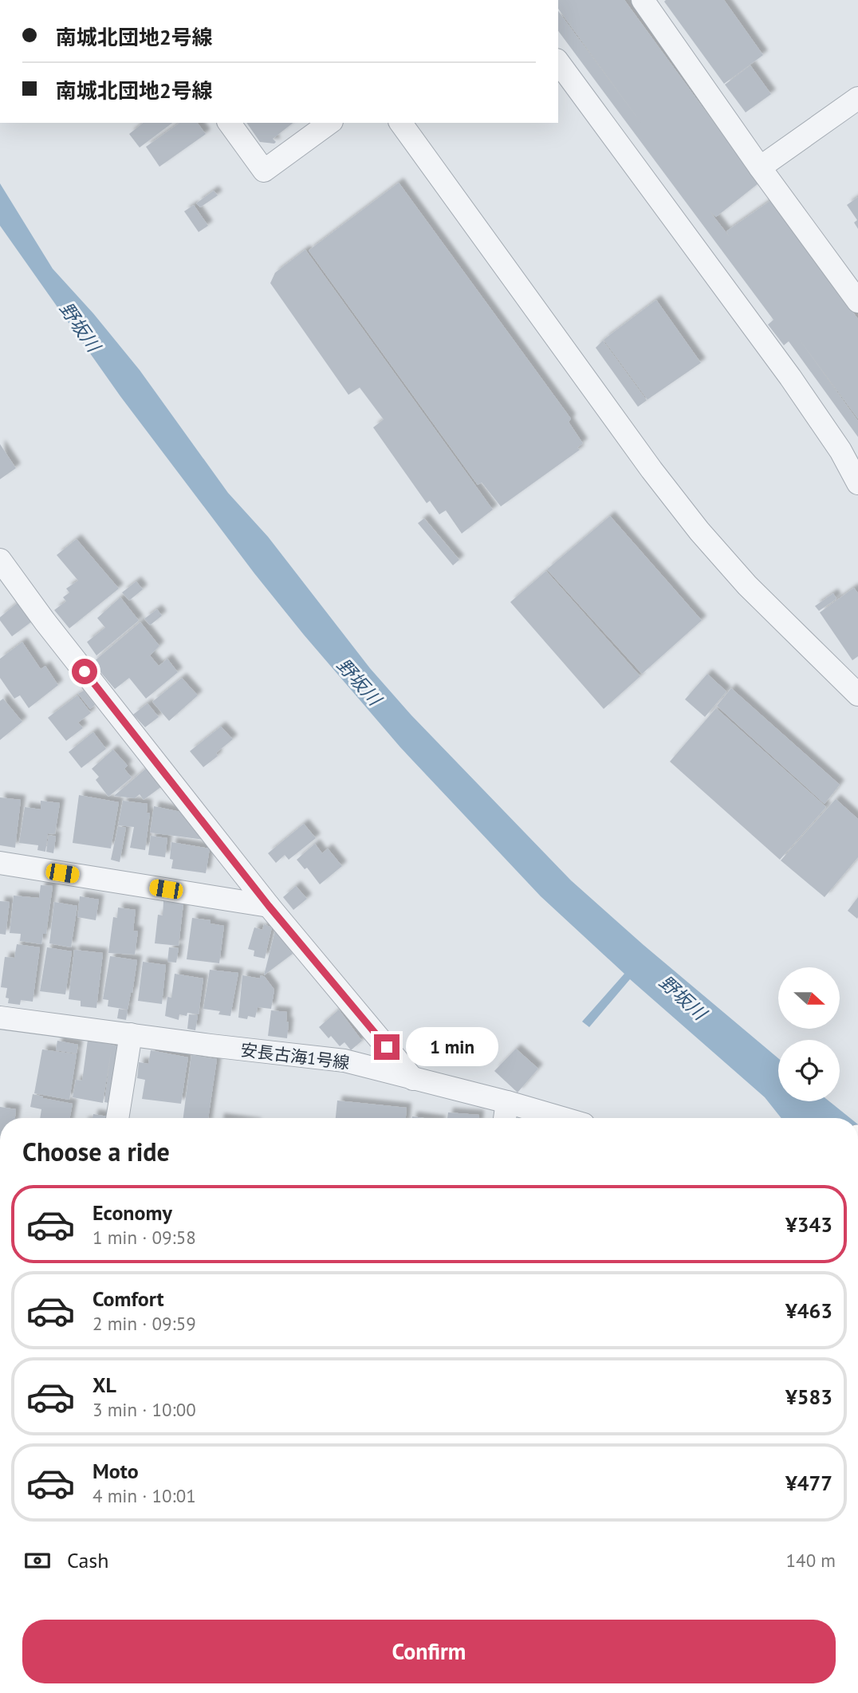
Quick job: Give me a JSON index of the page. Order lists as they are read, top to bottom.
{
  "streets": {
    "street": ["安長古海1号線"]
  },
  "water": ["野坂川"],
  "north": "right",
  "page": {
    "banner": ["南城北団地2号線", "南城北団地2号線"],
    "bubble": "1 min",
    "heading": "Choose a ride",
    "list": [
      {
        "name": "Economy",
        "note": "1 min · 09:58",
        "value": "¥343"
      },
      {
        "name": "Comfort",
        "note": "2 min · 09:59",
        "value": "¥463"
      },
      {
        "name": "XL",
        "note": "3 min · 10:00",
        "value": "¥583"
      },
      {
        "name": "Moto",
        "note": "4 min · 10:01",
        "value": "¥477"
      }
    ],
    "pay": ["Cash", "140 m"],
    "buttons": "Confirm"
  }
}
